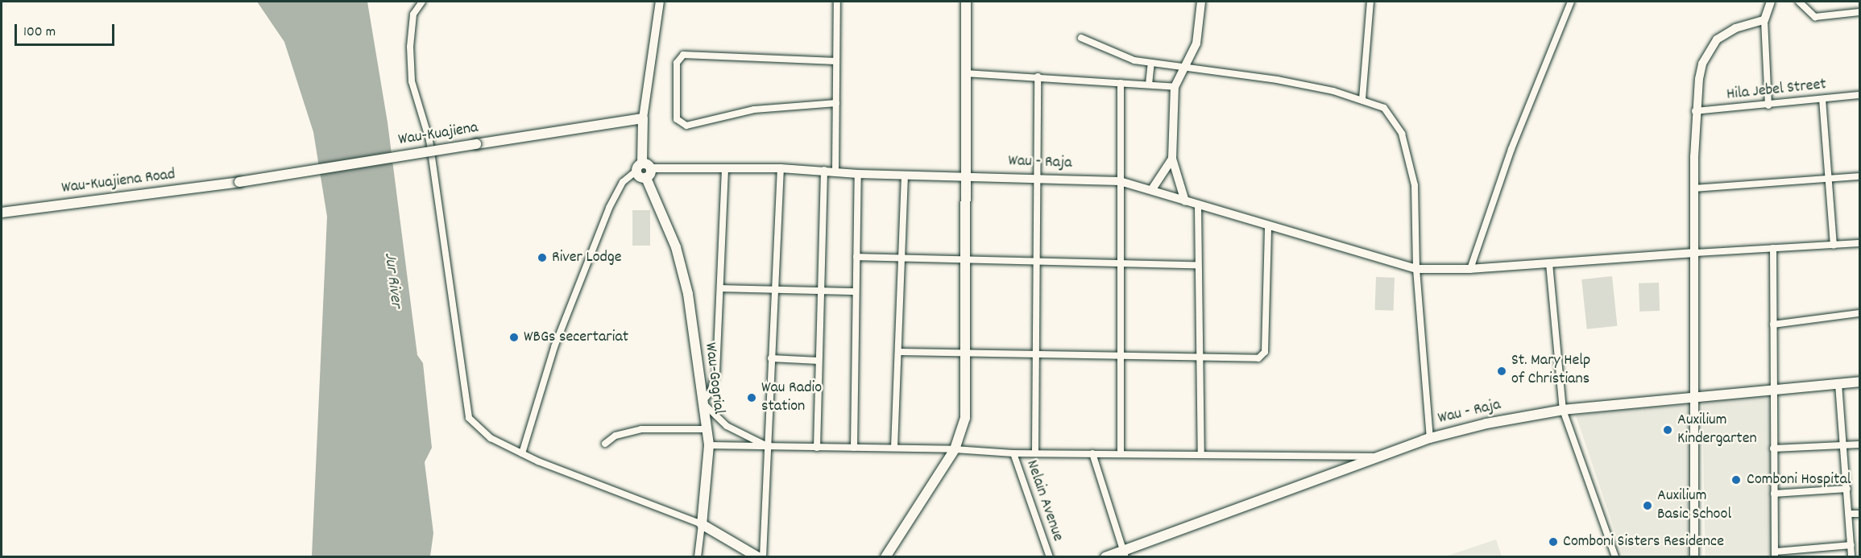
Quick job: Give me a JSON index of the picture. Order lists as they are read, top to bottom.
{
  "streets": {
    "main road": [
      "Wau-Kuajiena",
      "Wau - Raja",
      "Wau-Kuajiena Road",
      "Wau-Gogrial"
    ],
    "street": ["Hila Jebel Street", "Nelain Avenue"]
  },
  "crossings": [
    ["Wau-Kuajiena", "Wau-Kuajiena Road"],
    ["Wau - Raja", "Wau-Gogrial"]
  ],
  "water": ["Jur River"],
  "places": [
    "River Lodge",
    "WBGs secertariat",
    "St. Mary Help of Christians",
    "Wau Radio station",
    "Auxilium Kindergarten",
    "Comboni Hospital",
    "Auxilium Basic School",
    "Comboni Sisters Residence"
  ],
  "scale_bar": "100 m"
}
